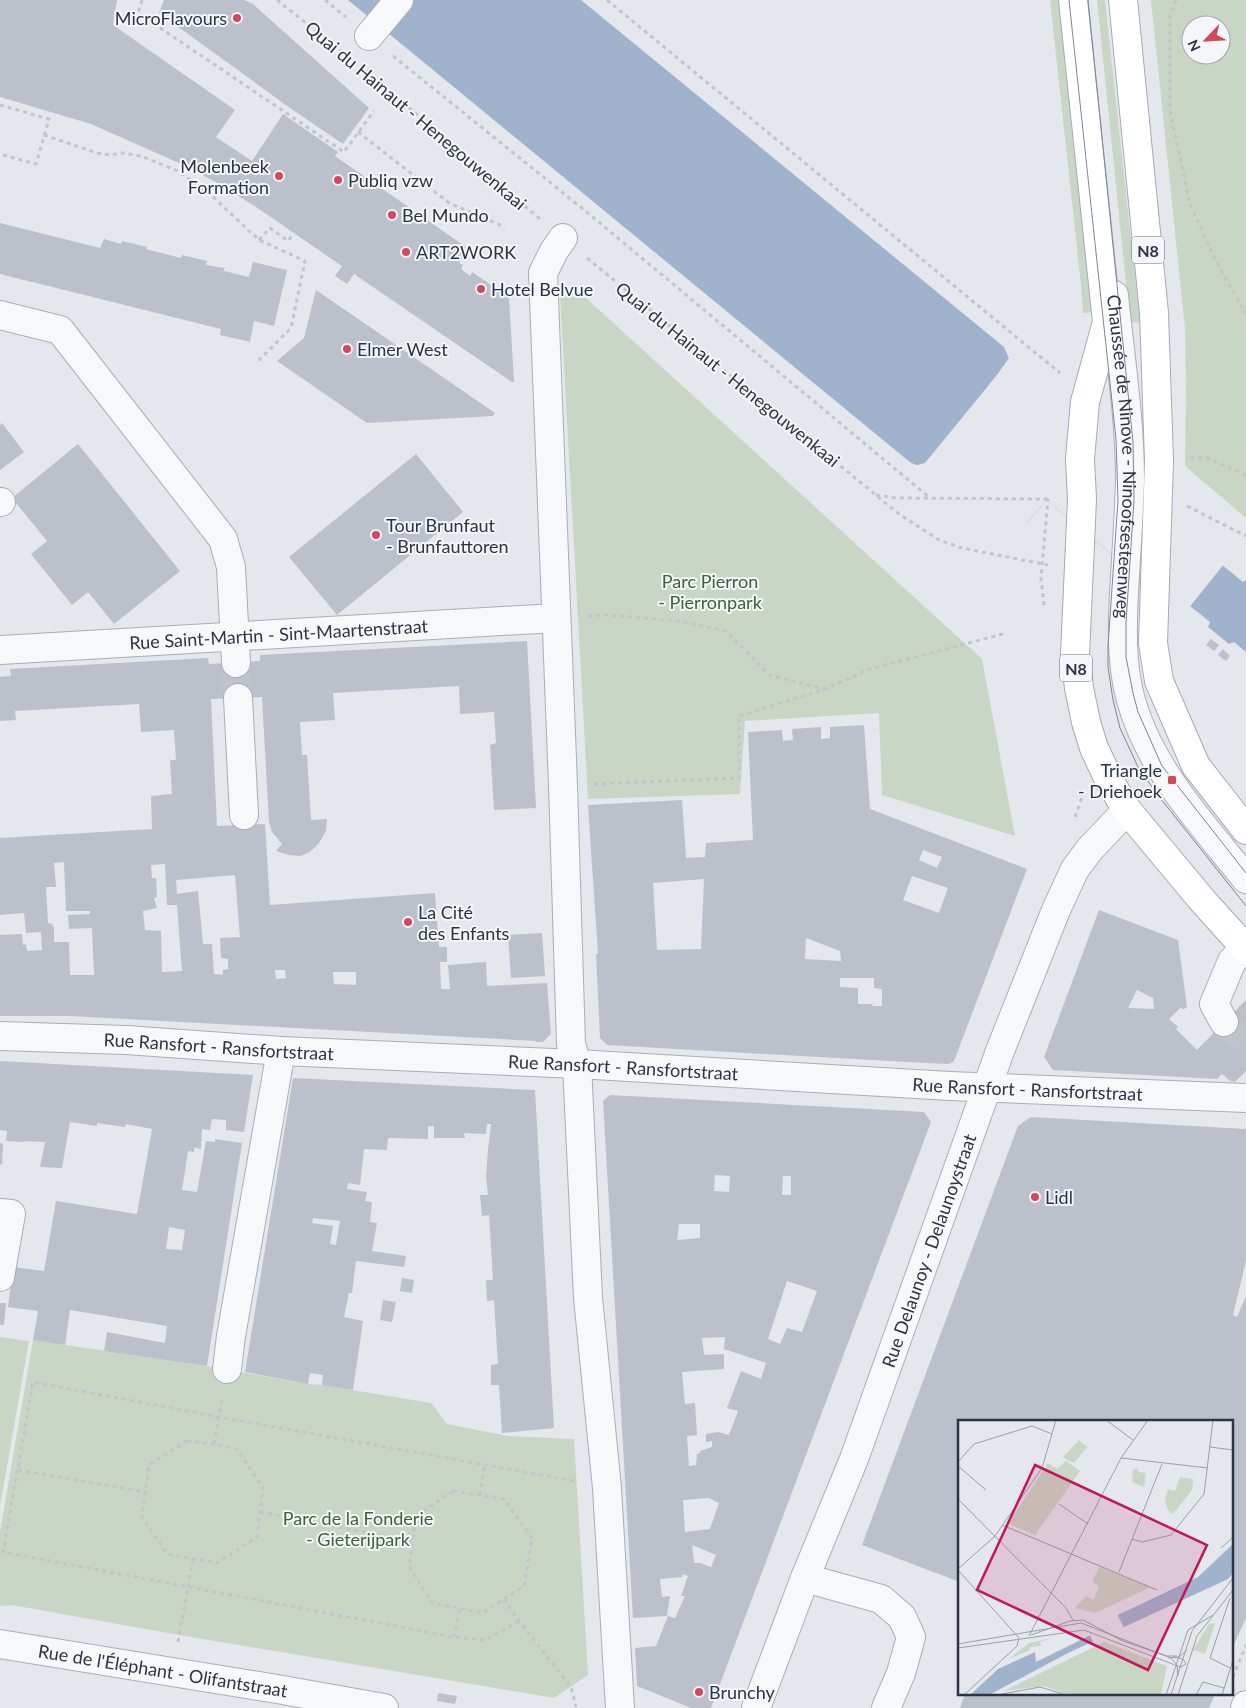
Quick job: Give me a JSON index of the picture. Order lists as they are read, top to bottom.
{
  "streets": {
    "main road": ["N8", "Chaussée de Ninove - Ninoofsesteenweg"],
    "street": [
      "Rue Saint-Martin - Sint-Maartenstraat",
      "Rue Ransfort - Ransfortstraat",
      "Rue Delaunoy - Delaunoystraat",
      "Rue de l'Éléphant - Olifantstraat"
    ],
    "path": ["Quai du Hainaut - Henegouwenkaai"]
  },
  "crossings": [
    ["Chaussée de Ninove - Ninoofsesteenweg", "Rue Delaunoy - Delaunoystraat"],
    ["Rue Ransfort - Ransfortstraat", "Rue Delaunoy - Delaunoystraat"]
  ],
  "parks": ["Parc Pierron - Pierronpark", "Parc de la Fonderie - Gieterijpark"],
  "places": {
    "other": [
      "MicroFlavours",
      "Molenbeek Formation",
      "Publiq vzw",
      "Bel Mundo",
      "ART2WORK",
      "Hotel Belvue",
      "Elmer West",
      "Tour Brunfaut - Brunfauttoren",
      "La Cité des Enfants",
      "Lidl",
      "Brunchy"
    ],
    "transit": ["Triangle - Driehoek"]
  },
  "north": "bottom left"
}
